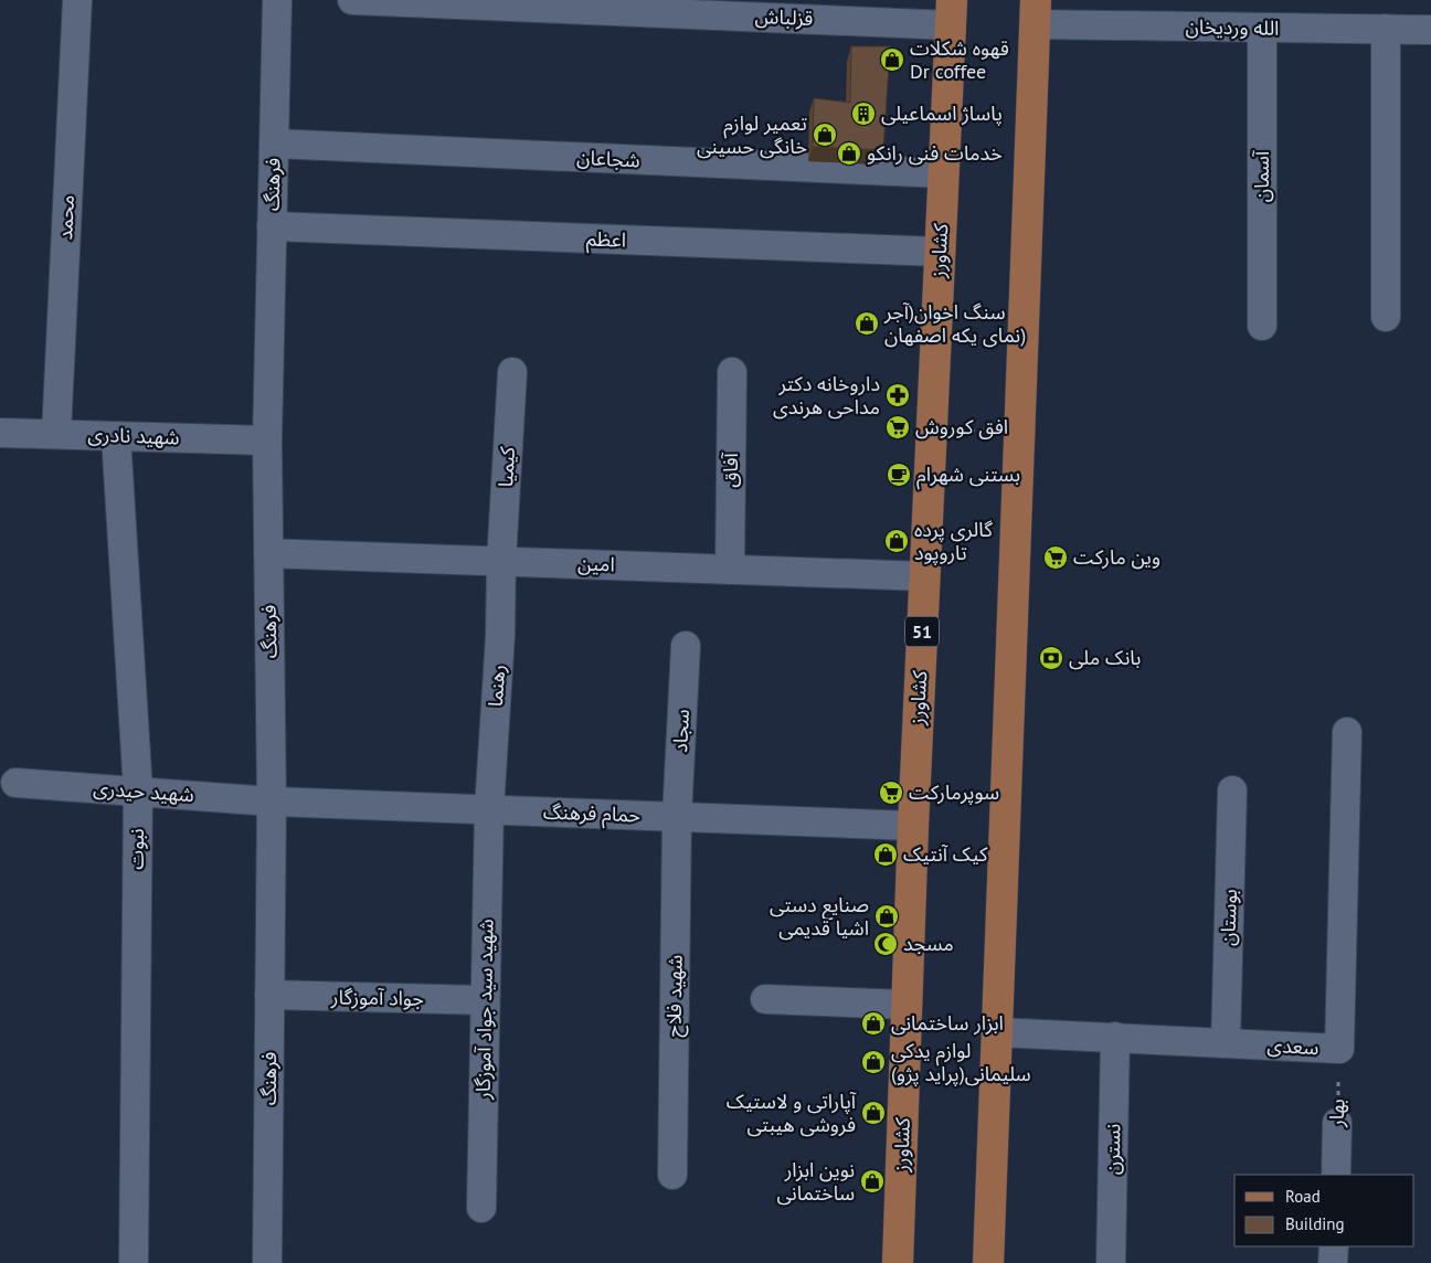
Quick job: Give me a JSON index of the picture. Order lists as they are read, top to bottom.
{
  "streets": {
    "main road": ["کشاورز", "51"],
    "street": [
      "قزلباش",
      "الله وردیخان",
      "شجاعان",
      "آسمان",
      "فرهنگ",
      "محمد",
      "اعظم",
      "شهید نادری",
      "کیمیا",
      "آفاق",
      "امین",
      "رهنما",
      "سجاد",
      "شهید حیدری",
      "حمام فرهنگ",
      "نبوت",
      "بوستان",
      "شهید فلاح",
      "جواد آموزگار",
      "شهید سید جواد آموزگار",
      "سعدی",
      "بهار",
      "نسترن"
    ]
  },
  "crossings": [
    ["قزلباش", "کشاورز"],
    ["الله وردیخان", "آسمان"],
    ["شجاعان", "فرهنگ"],
    ["شجاعان", "کشاورز"],
    ["فرهنگ", "اعظم"],
    ["فرهنگ", "شهید نادری"],
    ["فرهنگ", "امین"],
    ["فرهنگ", "شهید حیدری"],
    ["فرهنگ", "حمام فرهنگ"],
    ["فرهنگ", "جواد آموزگار"],
    ["محمد", "شهید نادری"],
    ["اعظم", "کشاورز"],
    ["کشاورز", "امین"],
    ["کشاورز", "حمام فرهنگ"],
    ["شهید نادری", "نبوت"],
    ["کیمیا", "امین"],
    ["کیمیا", "رهنما"],
    ["آفاق", "امین"],
    ["امین", "رهنما"],
    ["رهنما", "حمام فرهنگ"],
    ["رهنما", "شهید سید جواد آموزگار"],
    ["سجاد", "حمام فرهنگ"],
    ["سجاد", "شهید فلاح"],
    ["شهید حیدری", "حمام فرهنگ"],
    ["شهید حیدری", "نبوت"],
    ["حمام فرهنگ", "شهید فلاح"],
    ["حمام فرهنگ", "شهید سید جواد آموزگار"],
    ["بوستان", "سعدی"],
    ["جواد آموزگار", "شهید سید جواد آموزگار"],
    ["سعدی", "بهار"],
    ["سعدی", "نسترن"]
  ],
  "places": {
    "shop": [
      "قهوه شکلات Dr coffee",
      "تعمیر لوازم خانگی حسینی",
      "خدمات فنی رانکو",
      "سنگ اخوان(آجر نمای یکه اصفهان)",
      "گالری پرده تاروپود",
      "کیک آنتیک",
      "صنایع دستی اشیا قدیمی",
      "ابزار ساختمانی",
      "لوازم یدکی سلیمانی(پراید پژو)",
      "آپاراتی و لاستیک فروشی هیبتی",
      "نوین ابزار ساختمانی"
    ],
    "building": ["پاساژ اسماعیلی"],
    "pharmacy": ["داروخانه دکتر مداحی هرندی"],
    "supermarket": ["افق کوروش", "وین مارکت", "سوپرمارکت"],
    "cafe": ["بستنی شهرام"],
    "bank": ["بانک ملی"],
    "mosque": ["مسجد"]
  },
  "legend": ["Road", "Building"]
}
